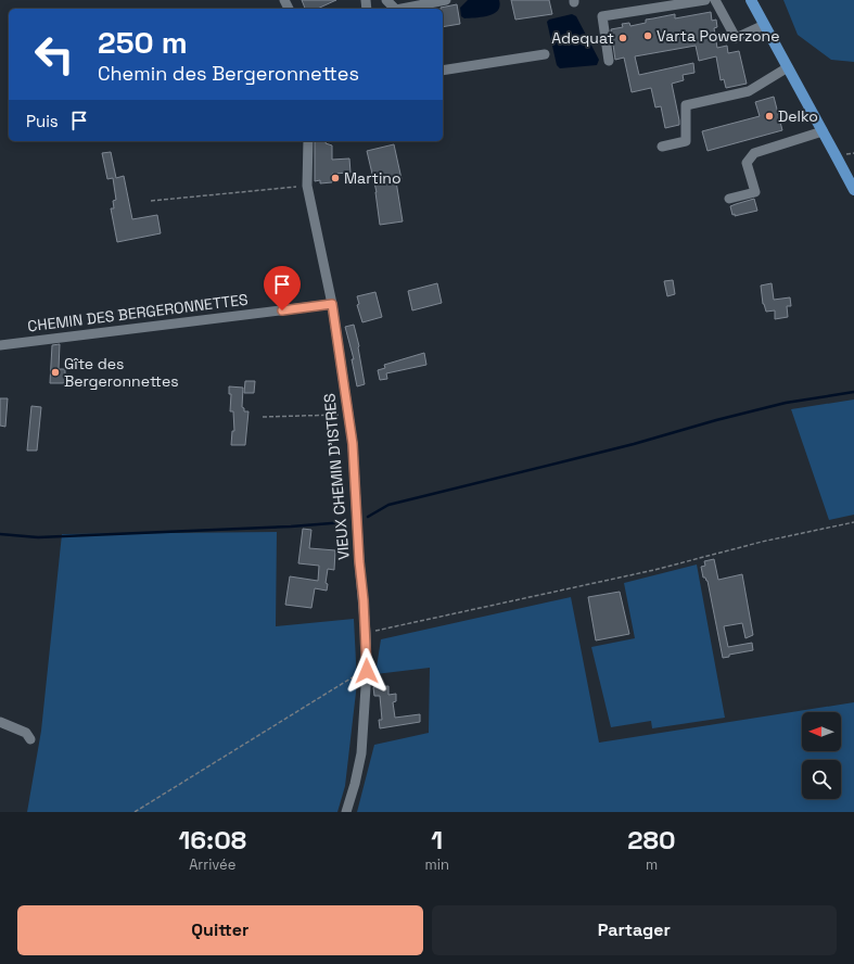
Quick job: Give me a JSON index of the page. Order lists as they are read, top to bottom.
{
  "streets": {
    "street": ["CHEMIN DES BERGERONNETTES", "VIEUX CHEMIN D'ISTRES"]
  },
  "crossings": [
    ["CHEMIN DES BERGERONNETTES", "VIEUX CHEMIN D'ISTRES"]
  ],
  "places": [
    "Varta Powerzone",
    "Adequat",
    "Delko",
    "Martino",
    "Gîte des Bergeronnettes"
  ],
  "north": "left",
  "page": {
    "turn": ["250 m", "Chemin des Bergeronnettes"],
    "then": "Puis",
    "eta": [
      "16:08",
      "Arrivée",
      "1",
      "min",
      "280",
      "m"
    ],
    "buttons": ["Quitter", "Partager"]
  }
}
